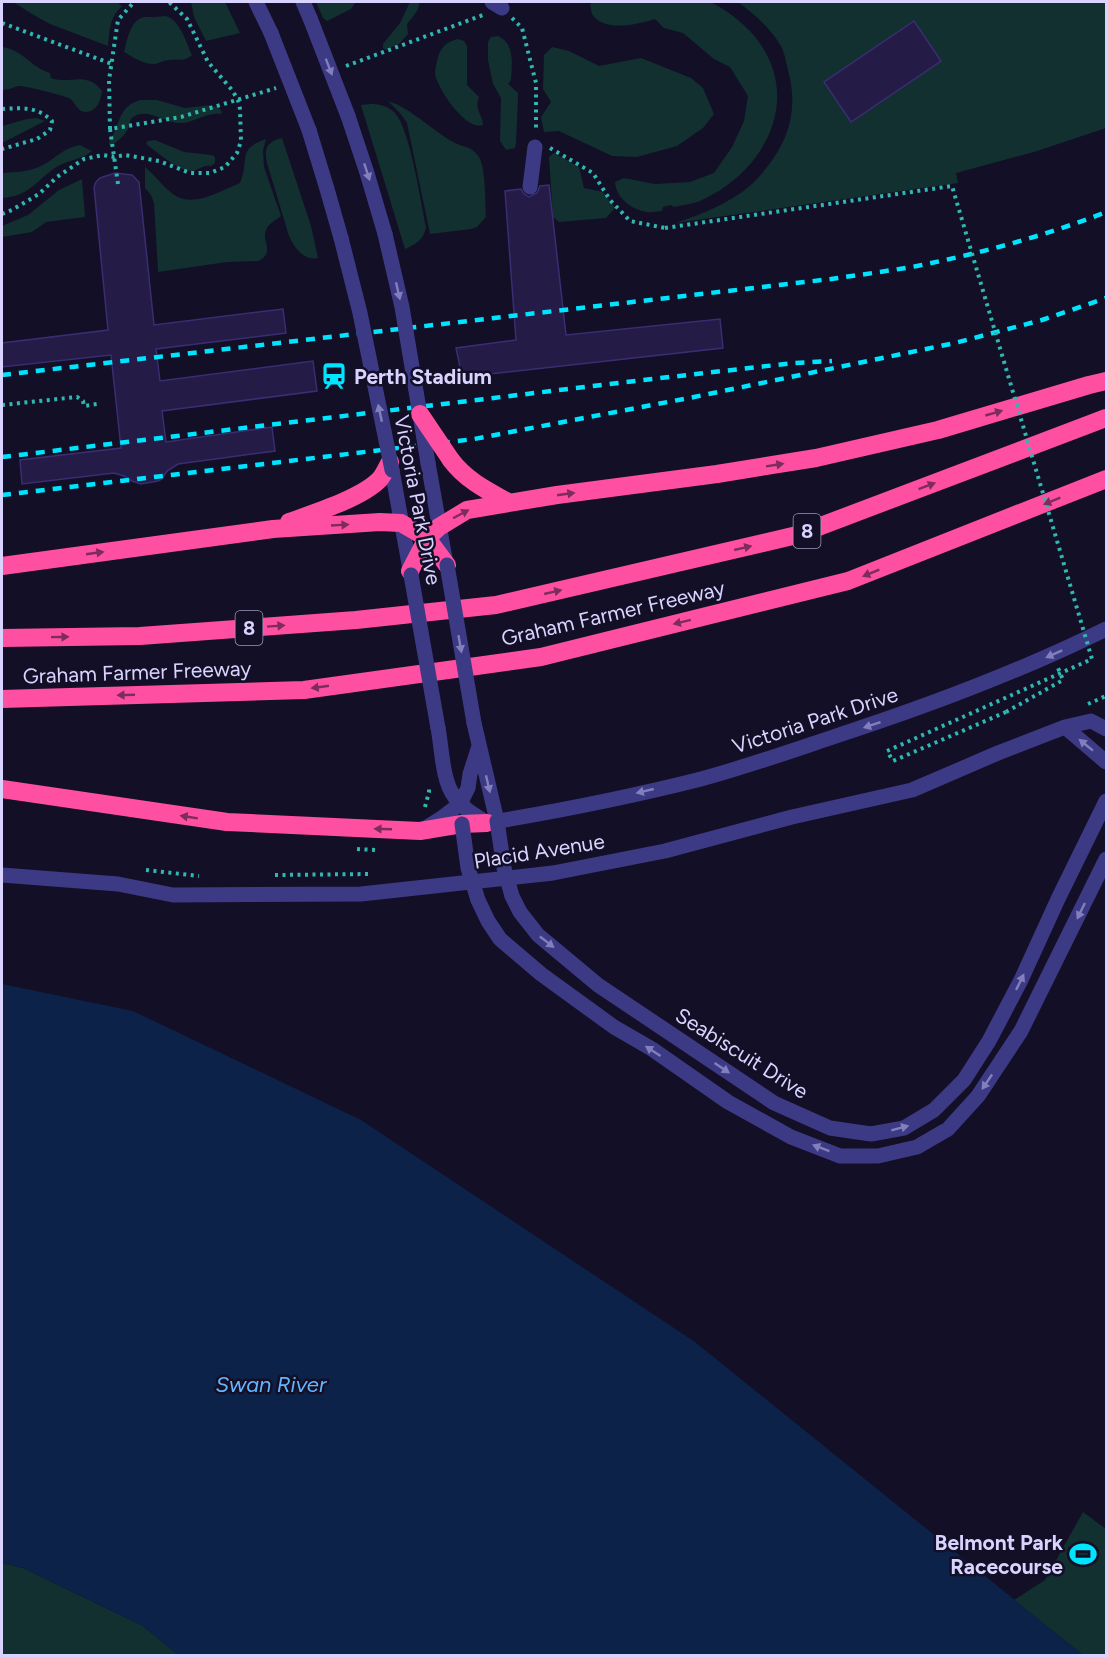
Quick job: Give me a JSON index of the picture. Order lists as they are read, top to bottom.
{
  "streets": {
    "highway": ["8", "Graham Farmer Freeway"],
    "street": ["Victoria Park Drive", "Placid Avenue", "Seabiscuit Drive"]
  },
  "crossings": [
    ["Victoria Park Drive", "Seabiscuit Drive"]
  ],
  "water": ["Swan River"],
  "places": {
    "station": ["Perth Stadium"],
    "sports": ["Belmont Park Racecourse"]
  }
}
